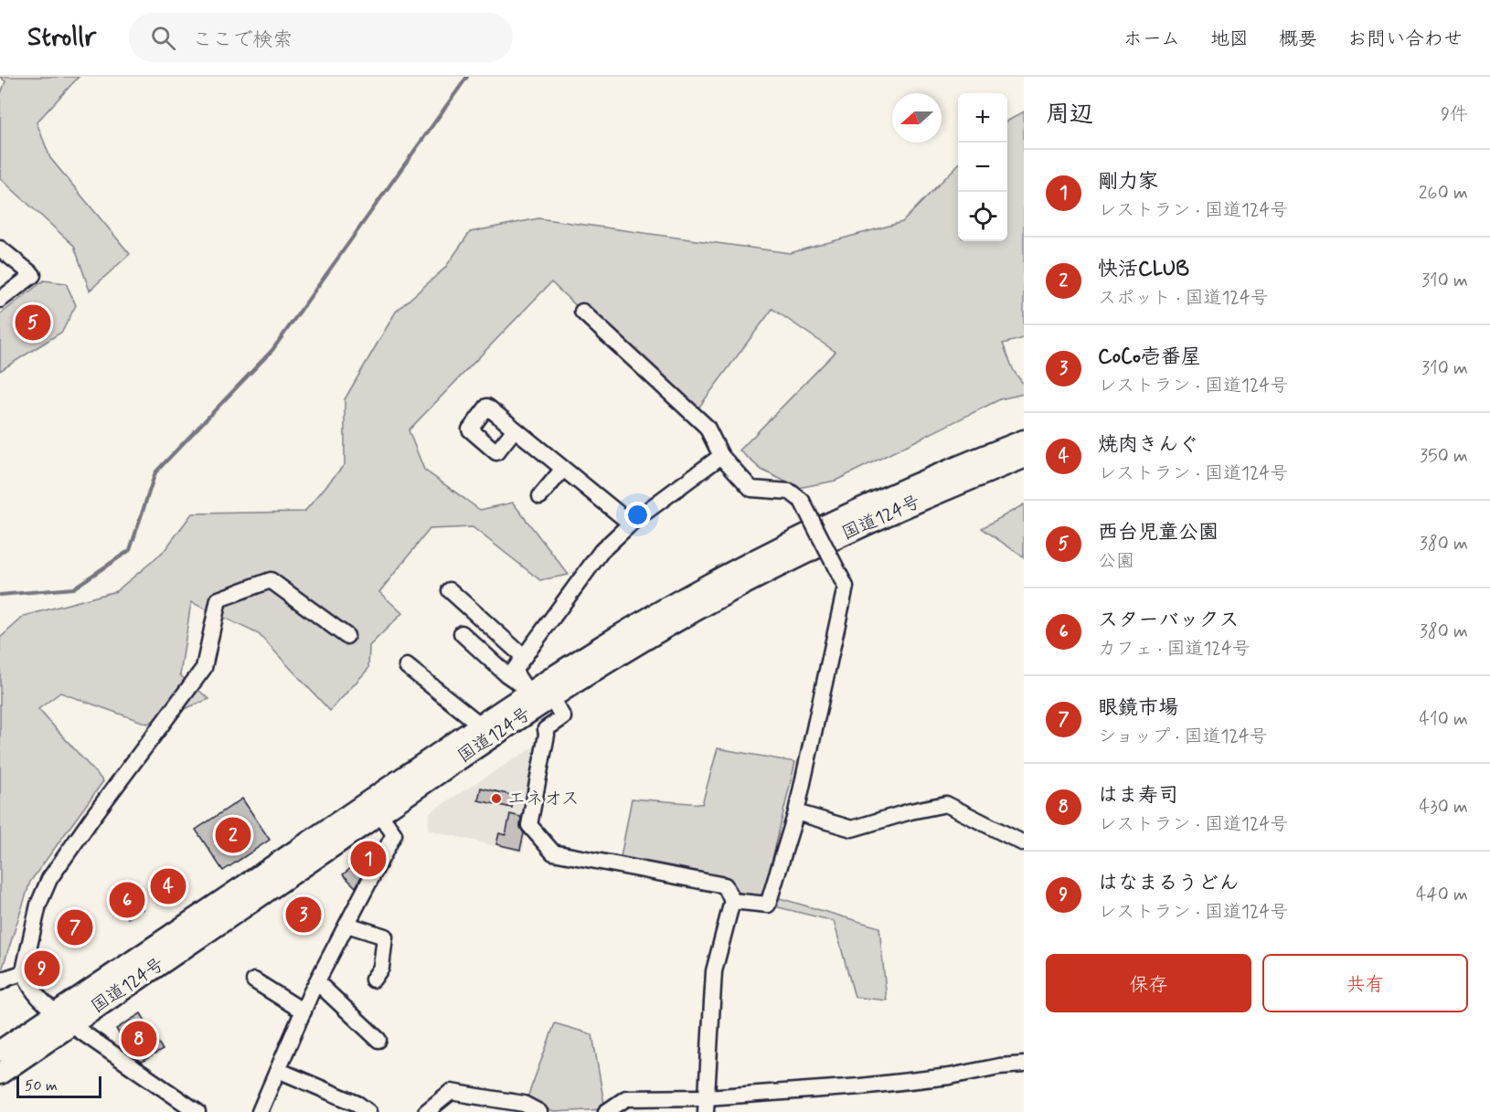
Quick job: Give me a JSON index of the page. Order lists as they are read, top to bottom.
{
  "streets": {
    "highway": ["国道124号"]
  },
  "places": ["エネオス"],
  "scale_bar": "50 m",
  "north": "left",
  "page": {
    "header": "Strollr",
    "search": "ここで検索",
    "nav": [
      "ホーム",
      "地図",
      "概要",
      "お問い合わせ"
    ],
    "heading": ["周辺", "9件"],
    "map_buttons": ["+", "−"],
    "list": [
      {
        "mark": "1",
        "name": "剛力家",
        "note": "レストラン · 国道124号",
        "value": "260 m"
      },
      {
        "mark": "2",
        "name": "快活CLUB",
        "note": "スポット · 国道124号",
        "value": "310 m"
      },
      {
        "mark": "3",
        "name": "CoCo壱番屋",
        "note": "レストラン · 国道124号",
        "value": "310 m"
      },
      {
        "mark": "4",
        "name": "焼肉きんぐ",
        "note": "レストラン · 国道124号",
        "value": "350 m"
      },
      {
        "mark": "5",
        "name": "西台児童公園",
        "note": "公園",
        "value": "380 m"
      },
      {
        "mark": "6",
        "name": "スターバックス",
        "note": "カフェ · 国道124号",
        "value": "380 m"
      },
      {
        "mark": "7",
        "name": "眼鏡市場",
        "note": "ショップ · 国道124号",
        "value": "410 m"
      },
      {
        "mark": "8",
        "name": "はま寿司",
        "note": "レストラン · 国道124号",
        "value": "430 m"
      },
      {
        "mark": "9",
        "name": "はなまるうどん",
        "note": "レストラン · 国道124号",
        "value": "440 m"
      }
    ],
    "pins": [
      "5",
      "2",
      "1",
      "4",
      "6",
      "3",
      "7",
      "9",
      "8"
    ],
    "buttons": ["保存", "共有"],
    "scale": "50 m"
  }
}
